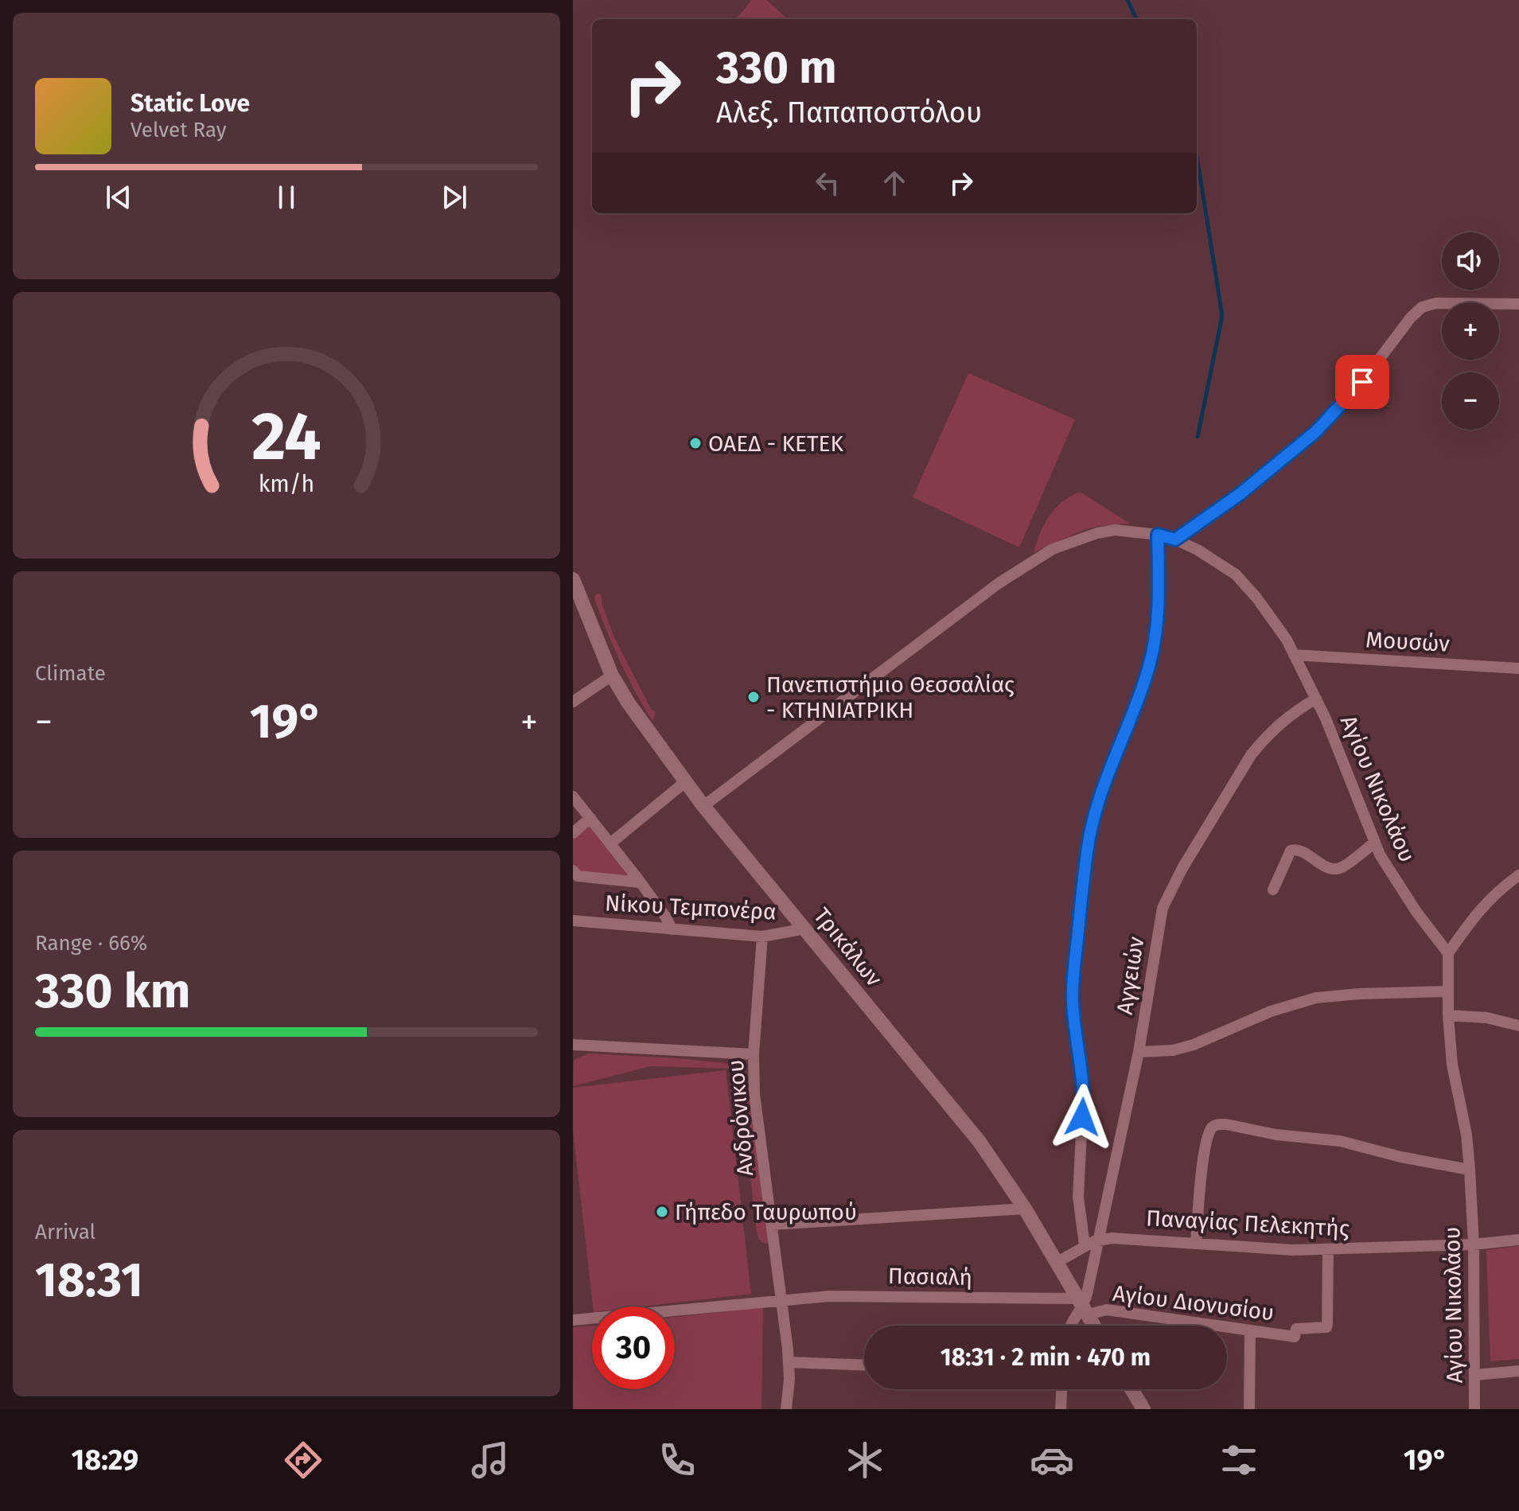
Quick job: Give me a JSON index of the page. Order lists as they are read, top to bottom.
{
  "streets": {
    "main road": ["Τρικάλων"],
    "street": [
      "Μουσών",
      "Αγίου Νικολάου",
      "Νίκου Τεμπονέρα",
      "Αγγειών",
      "Ανδρόνικου",
      "Παναγίας Πελεκητής",
      "Πασιαλή",
      "Αγίου Διονυσίου"
    ]
  },
  "crossings": [
    ["Μουσών", "Αγίου Νικολάου"],
    ["Αγίου Νικολάου", "Τρικάλων"],
    ["Αγίου Νικολάου", "Αγγειών"],
    ["Αγίου Νικολάου", "Παναγίας Πελεκητής"],
    ["Νίκου Τεμπονέρα", "Τρικάλων"],
    ["Νίκου Τεμπονέρα", "Ανδρόνικου"],
    ["Τρικάλων", "Αγγειών"],
    ["Τρικάλων", "Παναγίας Πελεκητής"],
    ["Τρικάλων", "Πασιαλή"],
    ["Τρικάλων", "Αγίου Διονυσίου"],
    ["Αγγειών", "Παναγίας Πελεκητής"],
    ["Αγγειών", "Πασιαλή"],
    ["Αγγειών", "Αγίου Διονυσίου"],
    ["Ανδρόνικου", "Πασιαλή"],
    ["Παναγίας Πελεκητής", "Αγίου Διονυσίου"],
    ["Πασιαλή", "Αγίου Διονυσίου"]
  ],
  "places": ["ΟΑΕΔ - ΚΕΤΕΚ", "Πανεπιστήμιο Θεσσαλίας - ΚΤΗΝΙΑΤΡΙΚΗ", "Γήπεδο Ταυρωπού"],
  "page": {
    "turn": ["330 m", "Αλεξ. Παπαποστόλου"],
    "song": ["Static Love", "Velvet Ray"],
    "map_buttons": ["+", "−"],
    "tile": [
      "Climate",
      ["Range · 66%", "330 km"],
      ["Arrival", "18:31"]
    ],
    "heat": ["−", "19°", "+"],
    "limit": "30",
    "trip": "18:31 · 2 min · 470 m",
    "tabs": ["18:29", "19°"],
    "gauge": ["24", "km/h"]
  }
}
